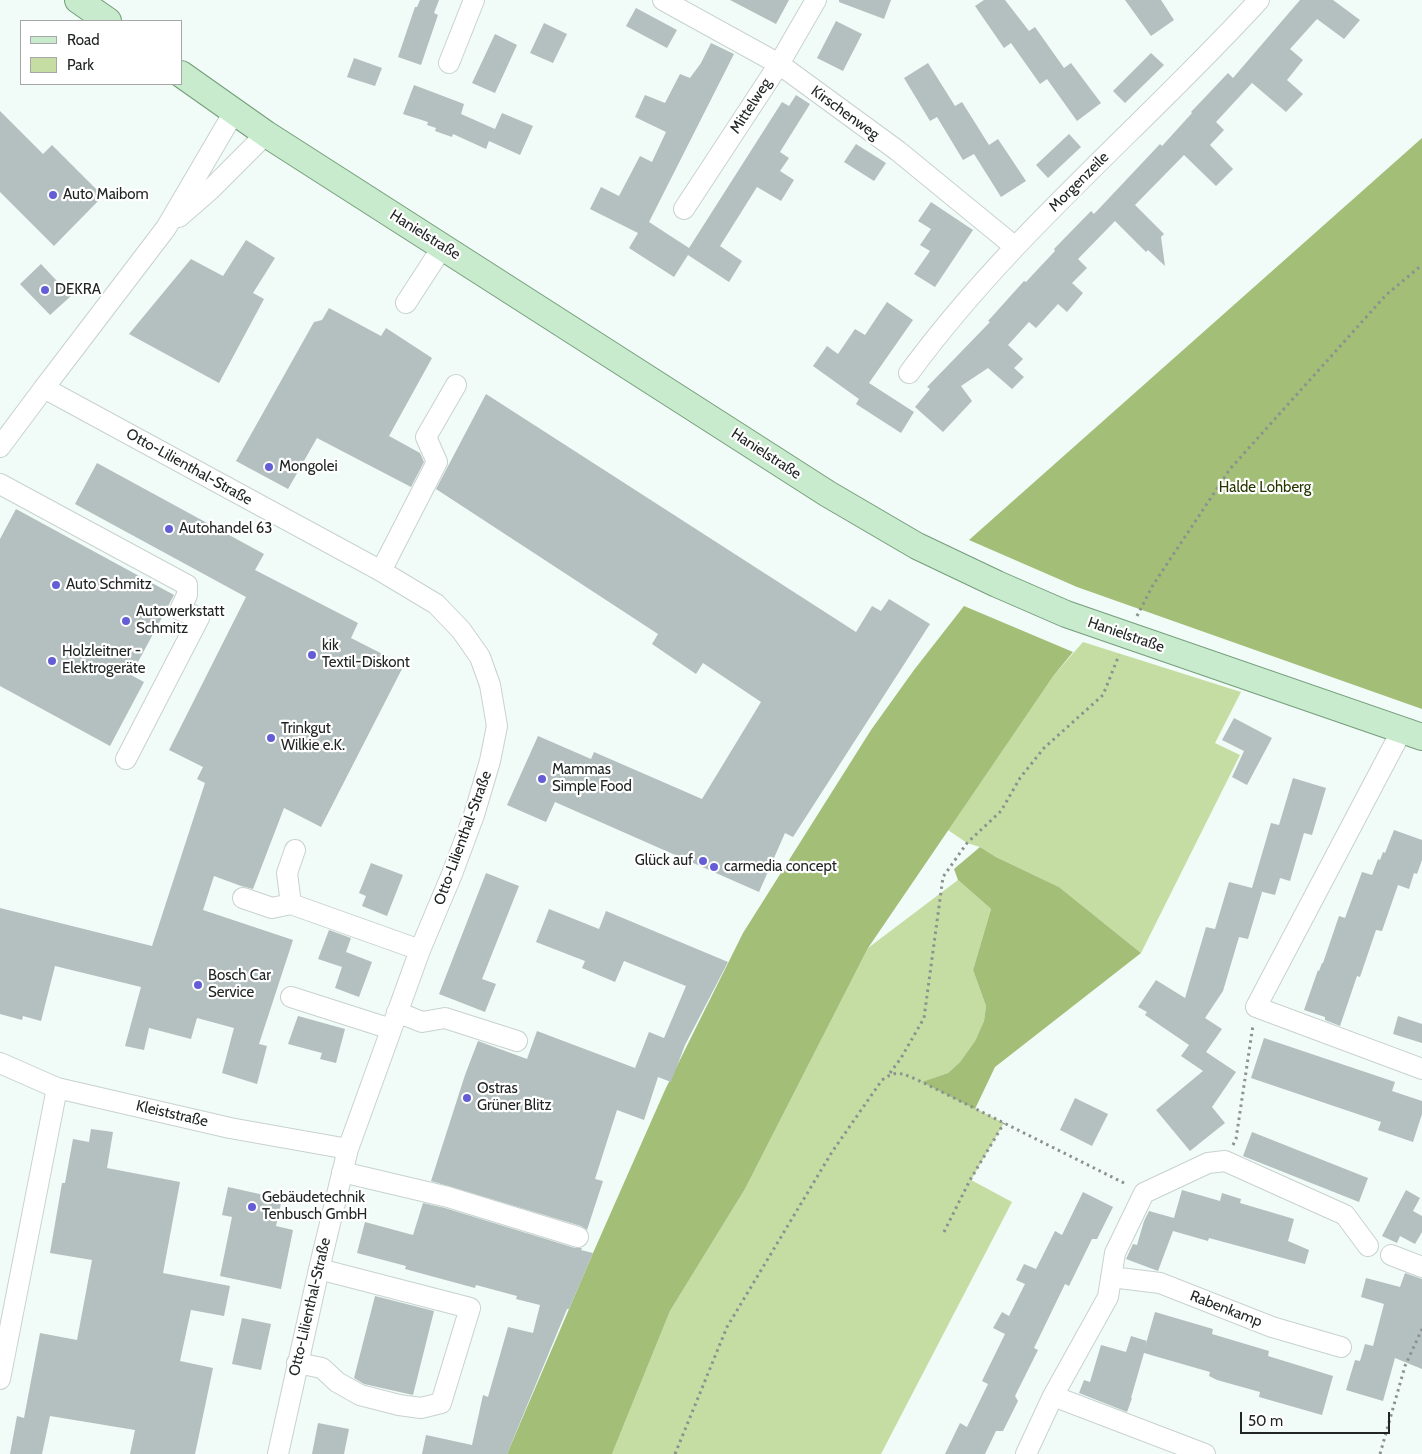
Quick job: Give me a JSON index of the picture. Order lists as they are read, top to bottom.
{
  "streets": {
    "main road": ["Hanielstraße"],
    "street": [
      "Mittelweg",
      "Kirschenweg",
      "Morgenzeile",
      "Otto-Lilienthal-Straße",
      "Kleiststraße",
      "Rabenkamp"
    ]
  },
  "crossings": [
    ["Mittelweg", "Kirschenweg"],
    ["Kirschenweg", "Morgenzeile"],
    ["Otto-Lilienthal-Straße", "Kleiststraße"]
  ],
  "parks": ["Halde Lohberg"],
  "places": [
    "Auto Maibom",
    "DEKRA",
    "Mongolei",
    "Autohandel 63",
    "Auto Schmitz",
    "Autowerkstatt Schmitz",
    "kik Textil-Diskont",
    "Holzleitner - Elektrogeräte",
    "Trinkgut Wilkie e.K.",
    "Mammas Simple Food",
    "Glück auf",
    "carmedia concept",
    "Bosch Car Service",
    "Ostras Grüner Blitz",
    "Gebäudetechnik Tenbusch GmbH"
  ],
  "legend": ["Road", "Park"],
  "scale_bar": "50 m"
}
